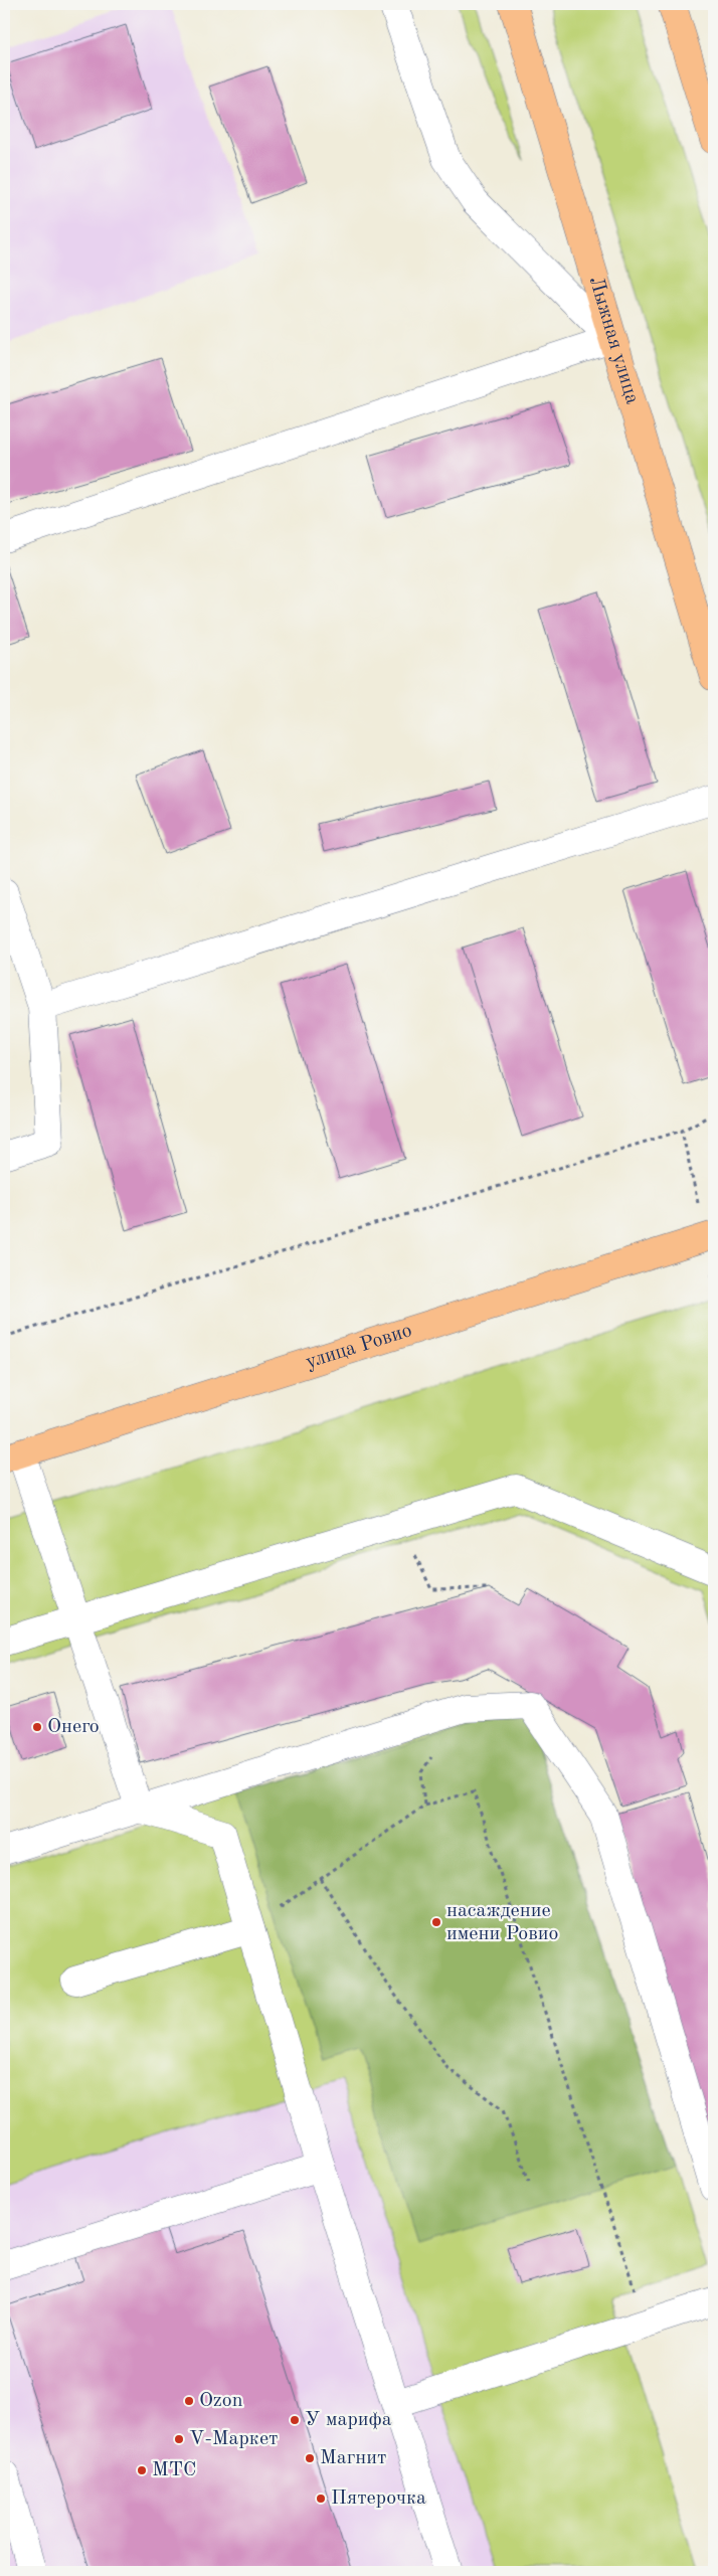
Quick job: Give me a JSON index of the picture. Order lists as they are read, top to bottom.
{
  "streets": {
    "main road": ["Лыжная улица", "улица Ровио"]
  },
  "places": [
    "Онего",
    "насаждение имени Ровио",
    "Ozon",
    "У марифа",
    "V-Маркет",
    "Магнит",
    "МТС",
    "Пятерочка"
  ]
}
